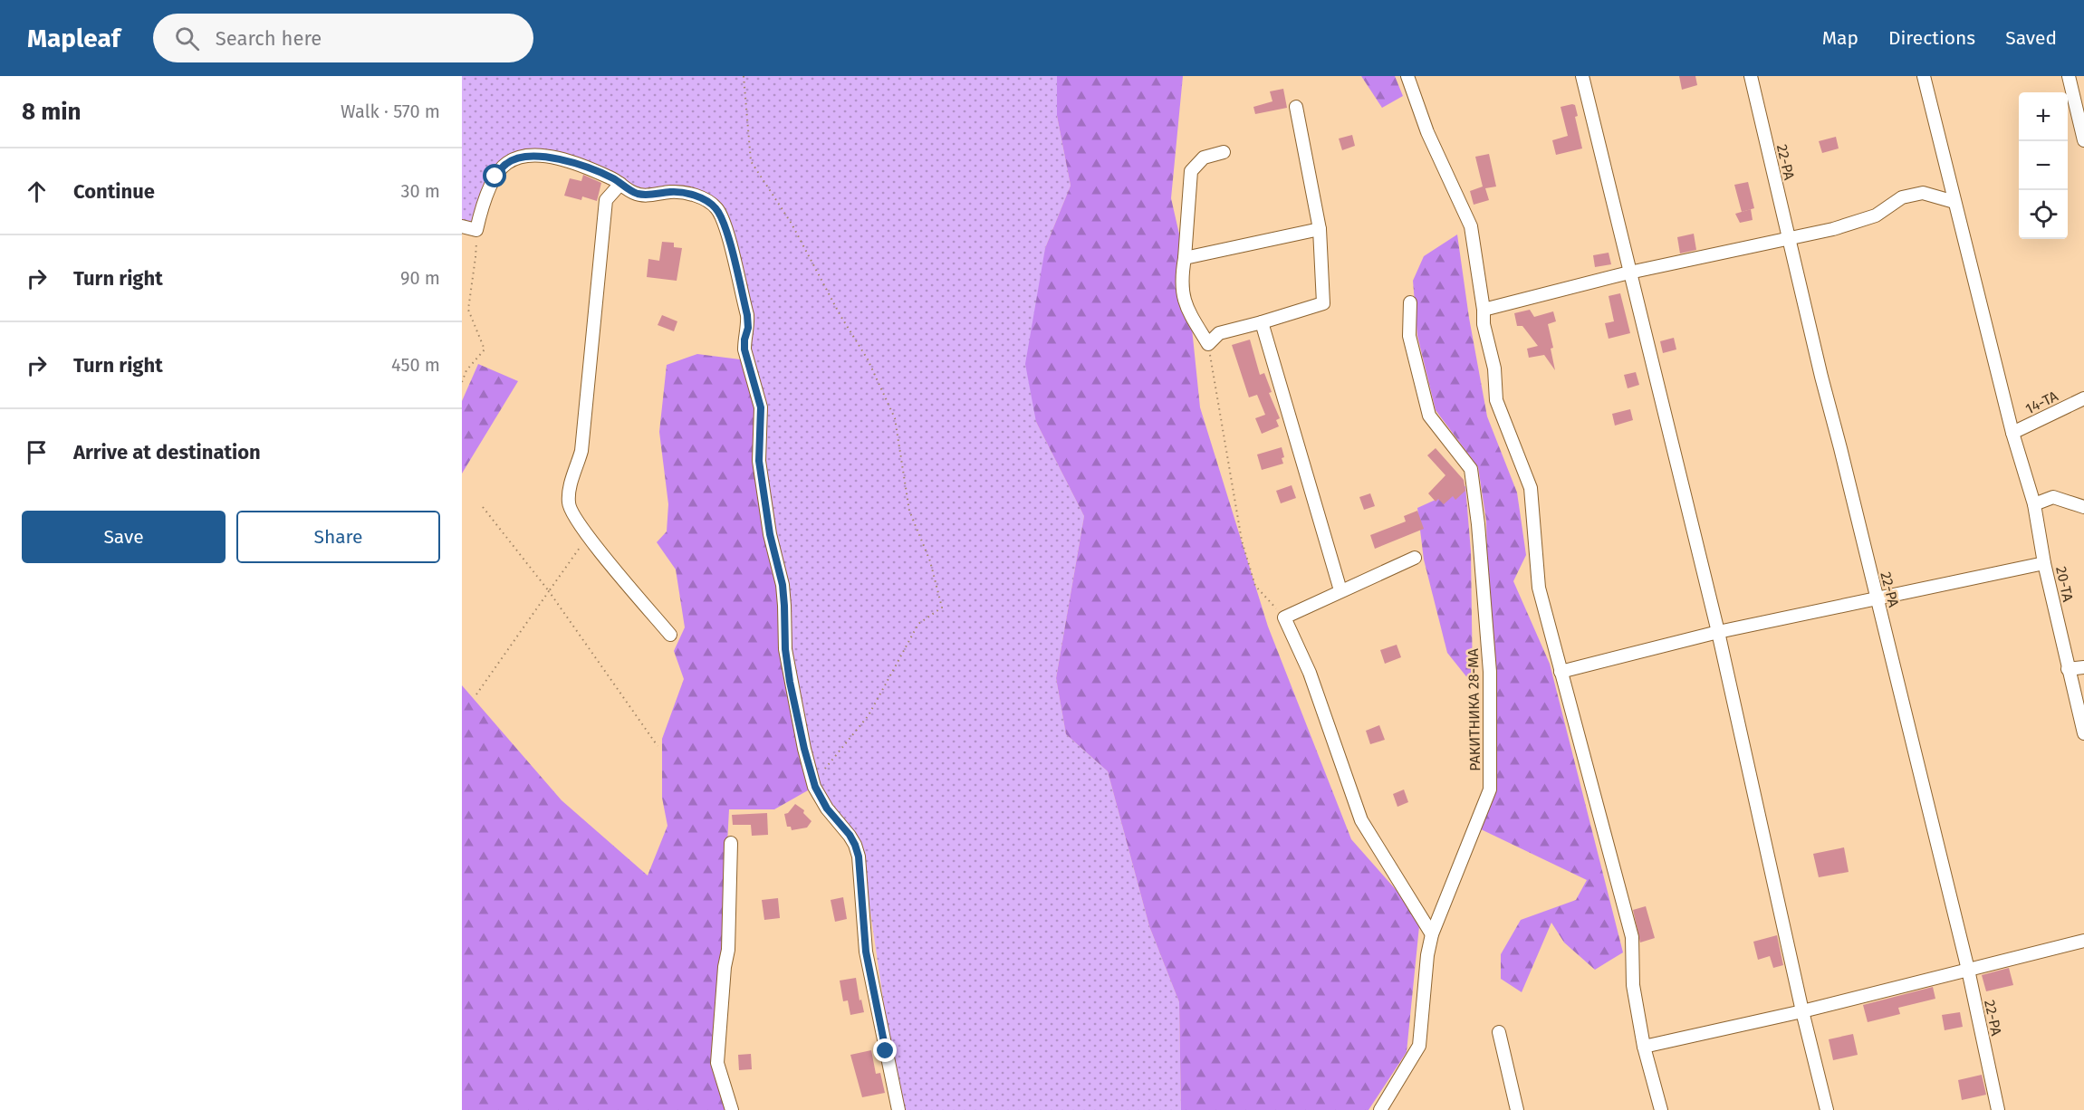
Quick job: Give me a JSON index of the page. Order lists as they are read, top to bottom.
{
  "streets": {
    "street": [
      "22-РА",
      "14-ТА",
      "20-ТА",
      "РАКИТНИКА 28-МА"
    ]
  },
  "crossings": [
    ["14-ТА", "20-ТА"]
  ],
  "page": {
    "header": "Mapleaf",
    "search": "Search here",
    "nav": ["Map", "Directions", "Saved"],
    "heading": ["8 min", "Walk · 570 m"],
    "map_buttons": ["+", "−"],
    "list": [
      ["Continue", "30 m"],
      ["Turn right", "90 m"],
      ["Turn right", "450 m"],
      "Arrive at destination"
    ],
    "buttons": ["Save", "Share"]
  }
}
